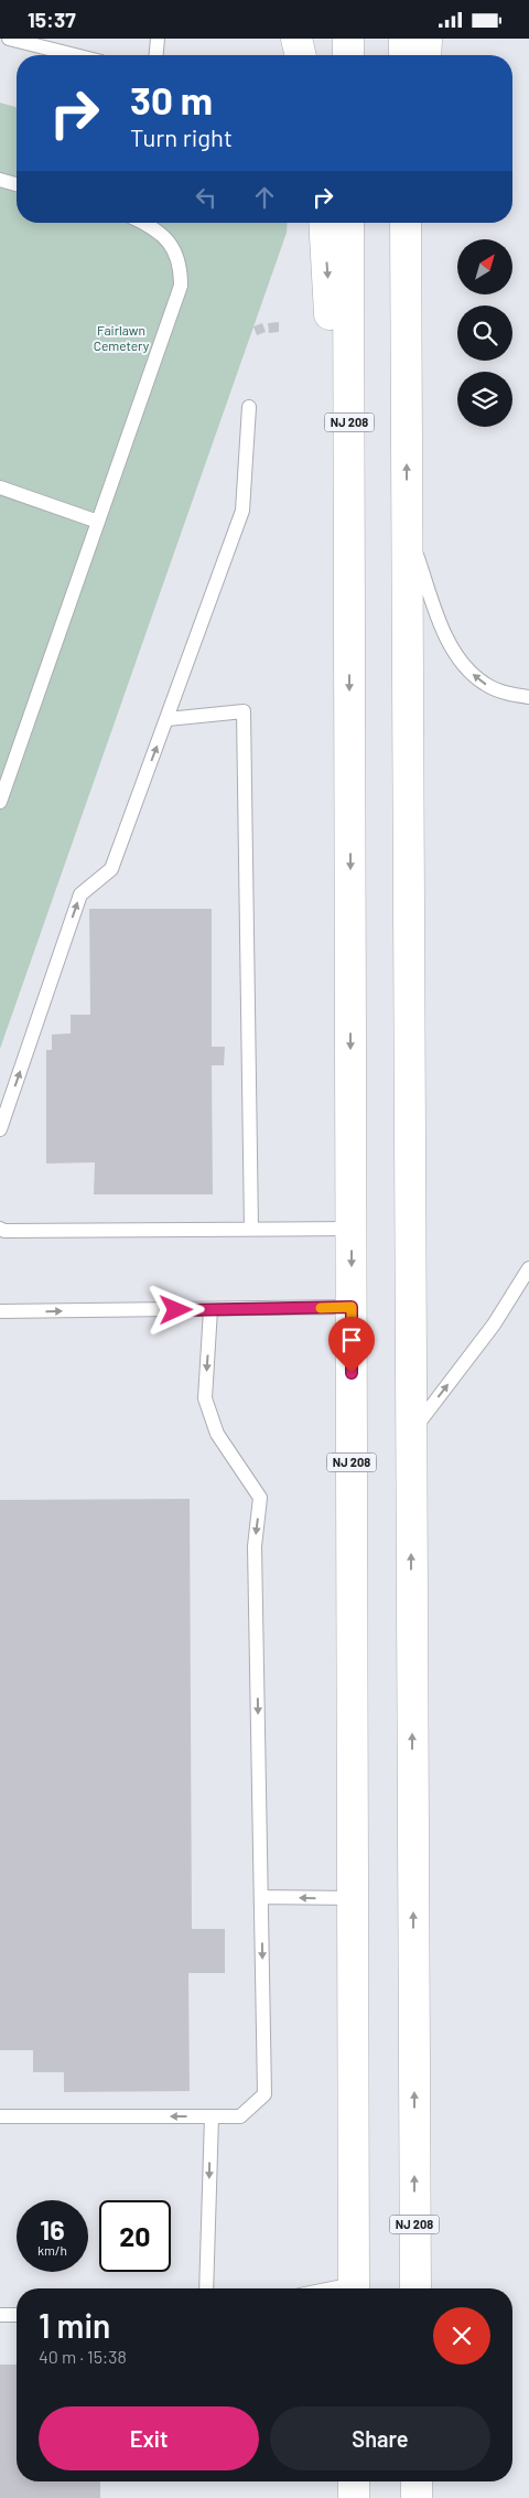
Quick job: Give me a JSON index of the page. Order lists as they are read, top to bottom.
{
  "streets": {
    "highway": ["NJ 208"]
  },
  "parks": ["Fairlawn Cemetery"],
  "north": "top right",
  "page": {
    "status": "15:37",
    "turn": ["30 m", "Turn right"],
    "speed": "16 km/h",
    "limit": "20",
    "heading": ["1 min", "40 m · 15:38"],
    "buttons": ["Exit", "Share"]
  }
}
